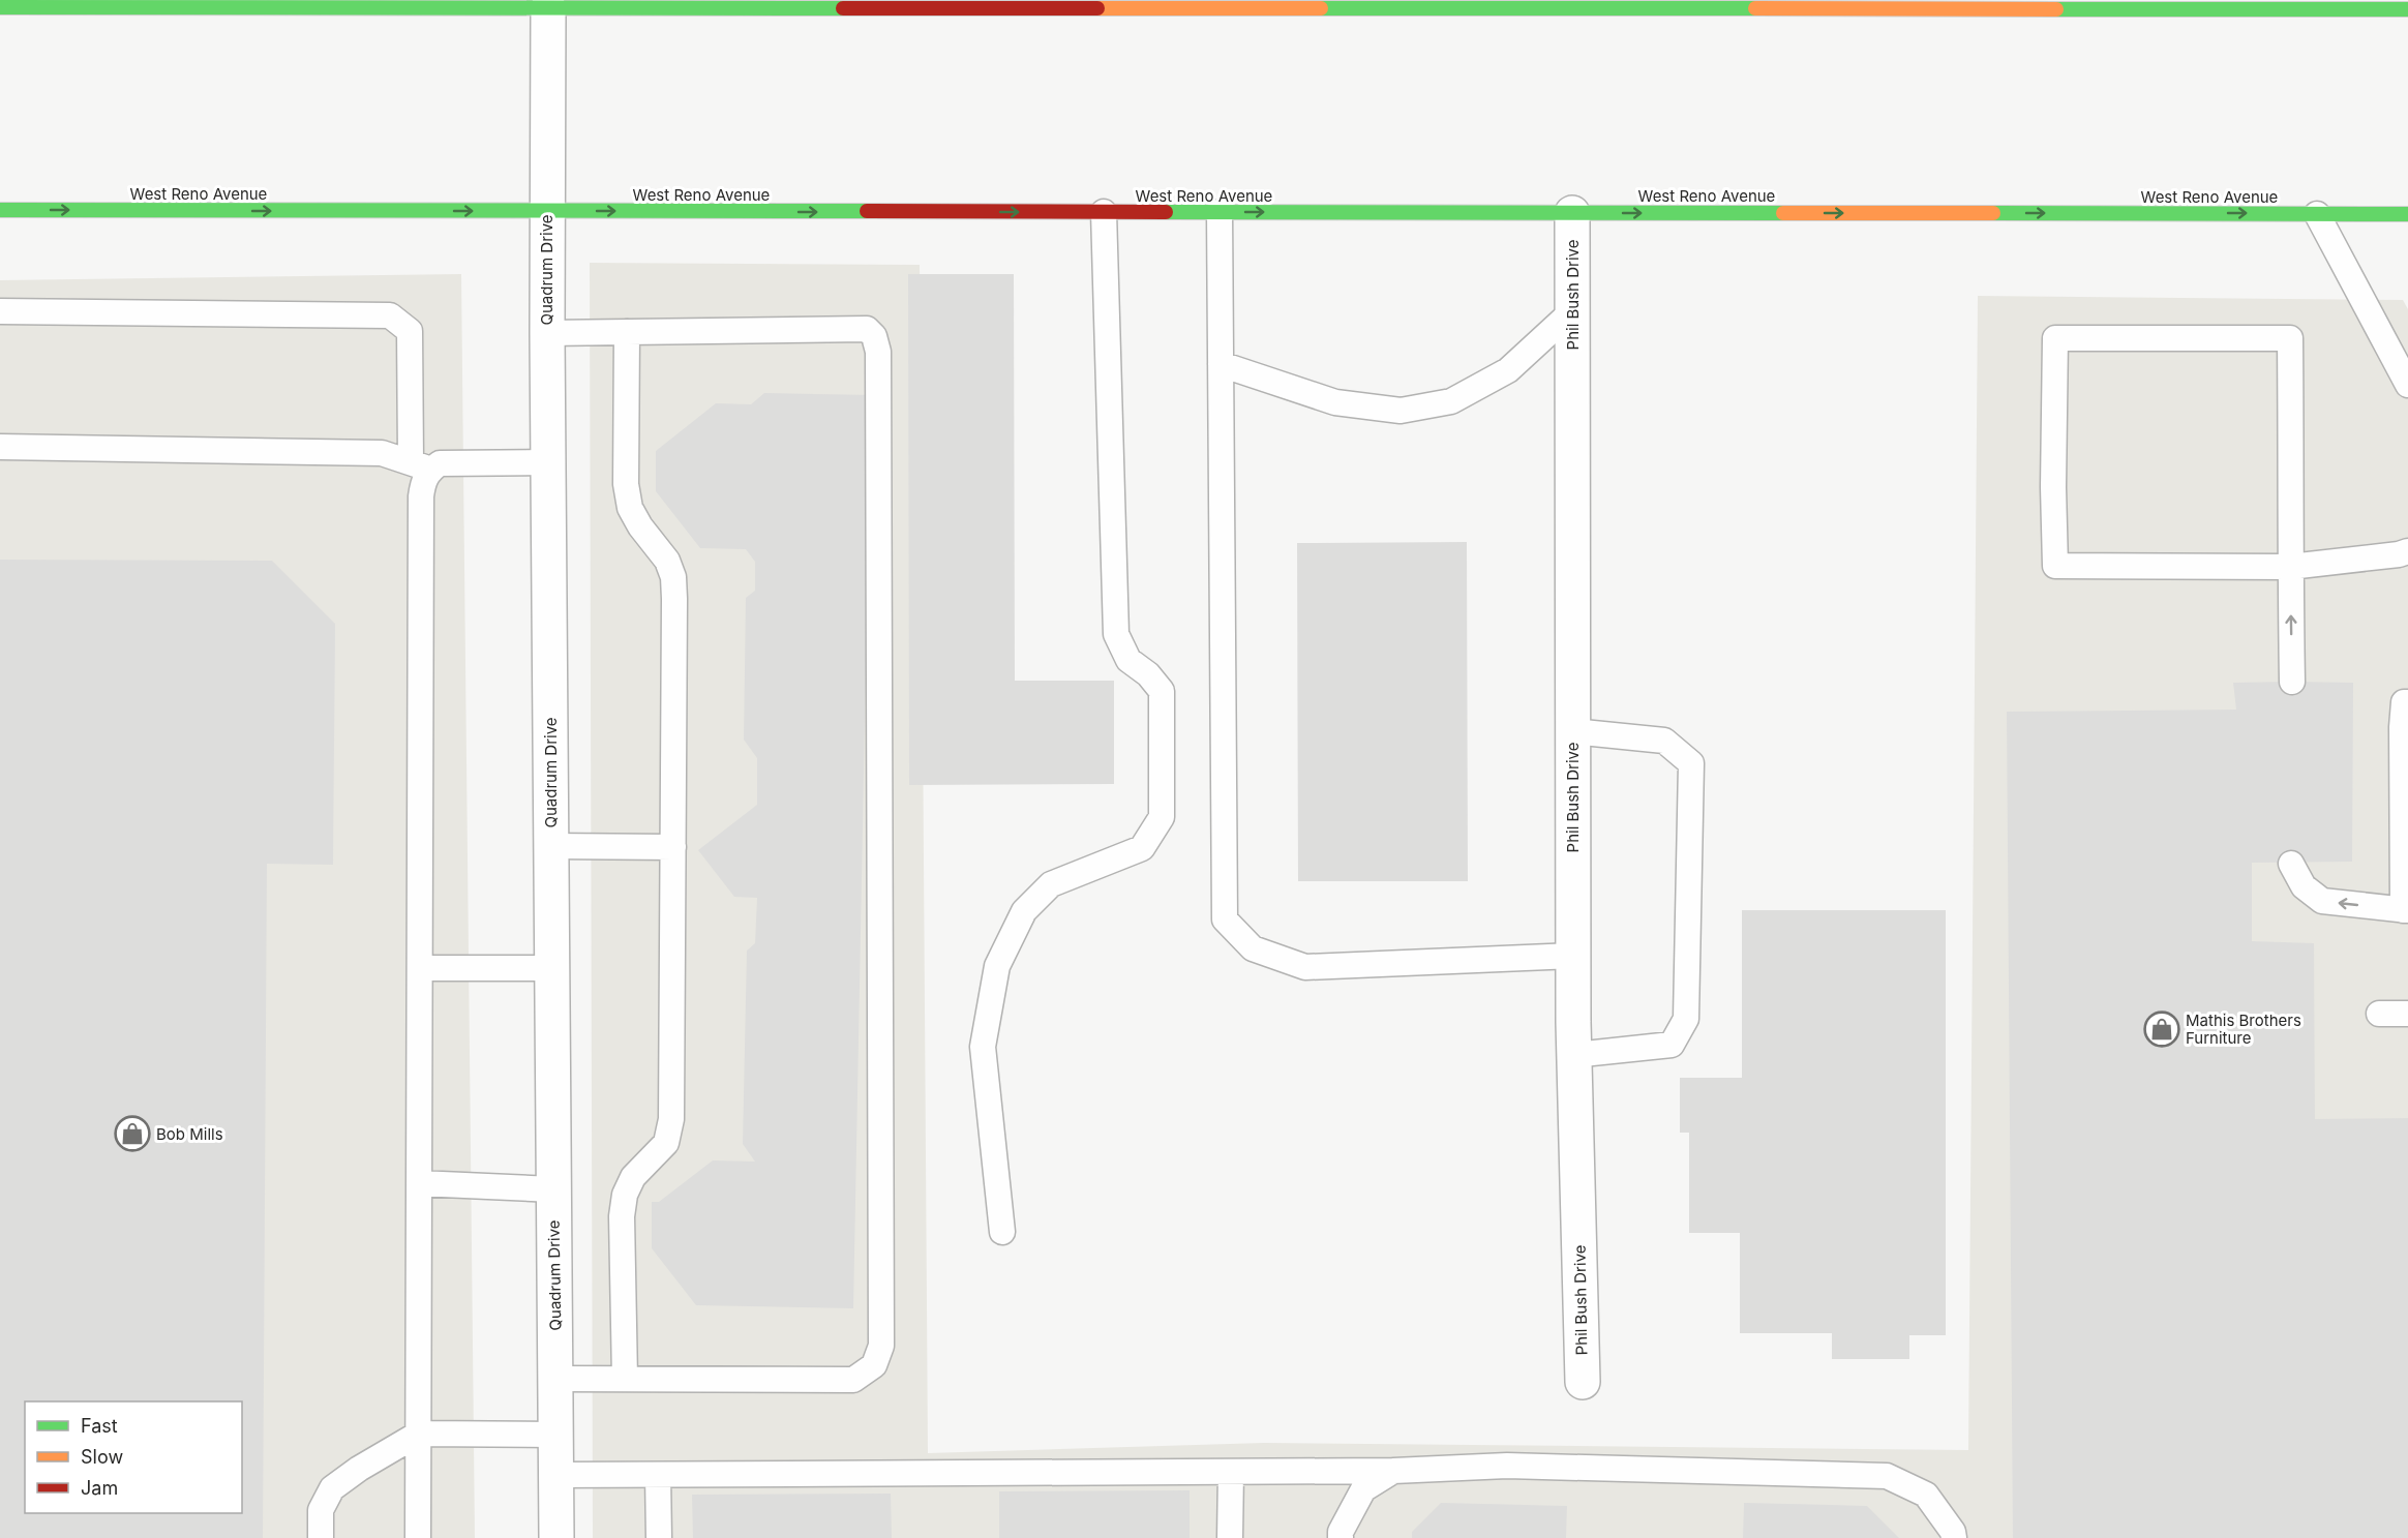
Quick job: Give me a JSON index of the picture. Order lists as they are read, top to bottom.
{
  "streets": {
    "main road": ["West Reno Avenue"],
    "street": ["Quadrum Drive", "Phil Bush Drive"]
  },
  "crossings": [
    ["West Reno Avenue", "Quadrum Drive"],
    ["West Reno Avenue", "Phil Bush Drive"]
  ],
  "one_way": ["West Reno Avenue"],
  "places": {
    "shop": ["Mathis Brothers Furniture", "Bob Mills"]
  },
  "legend": ["Fast", "Slow", "Jam"]
}
